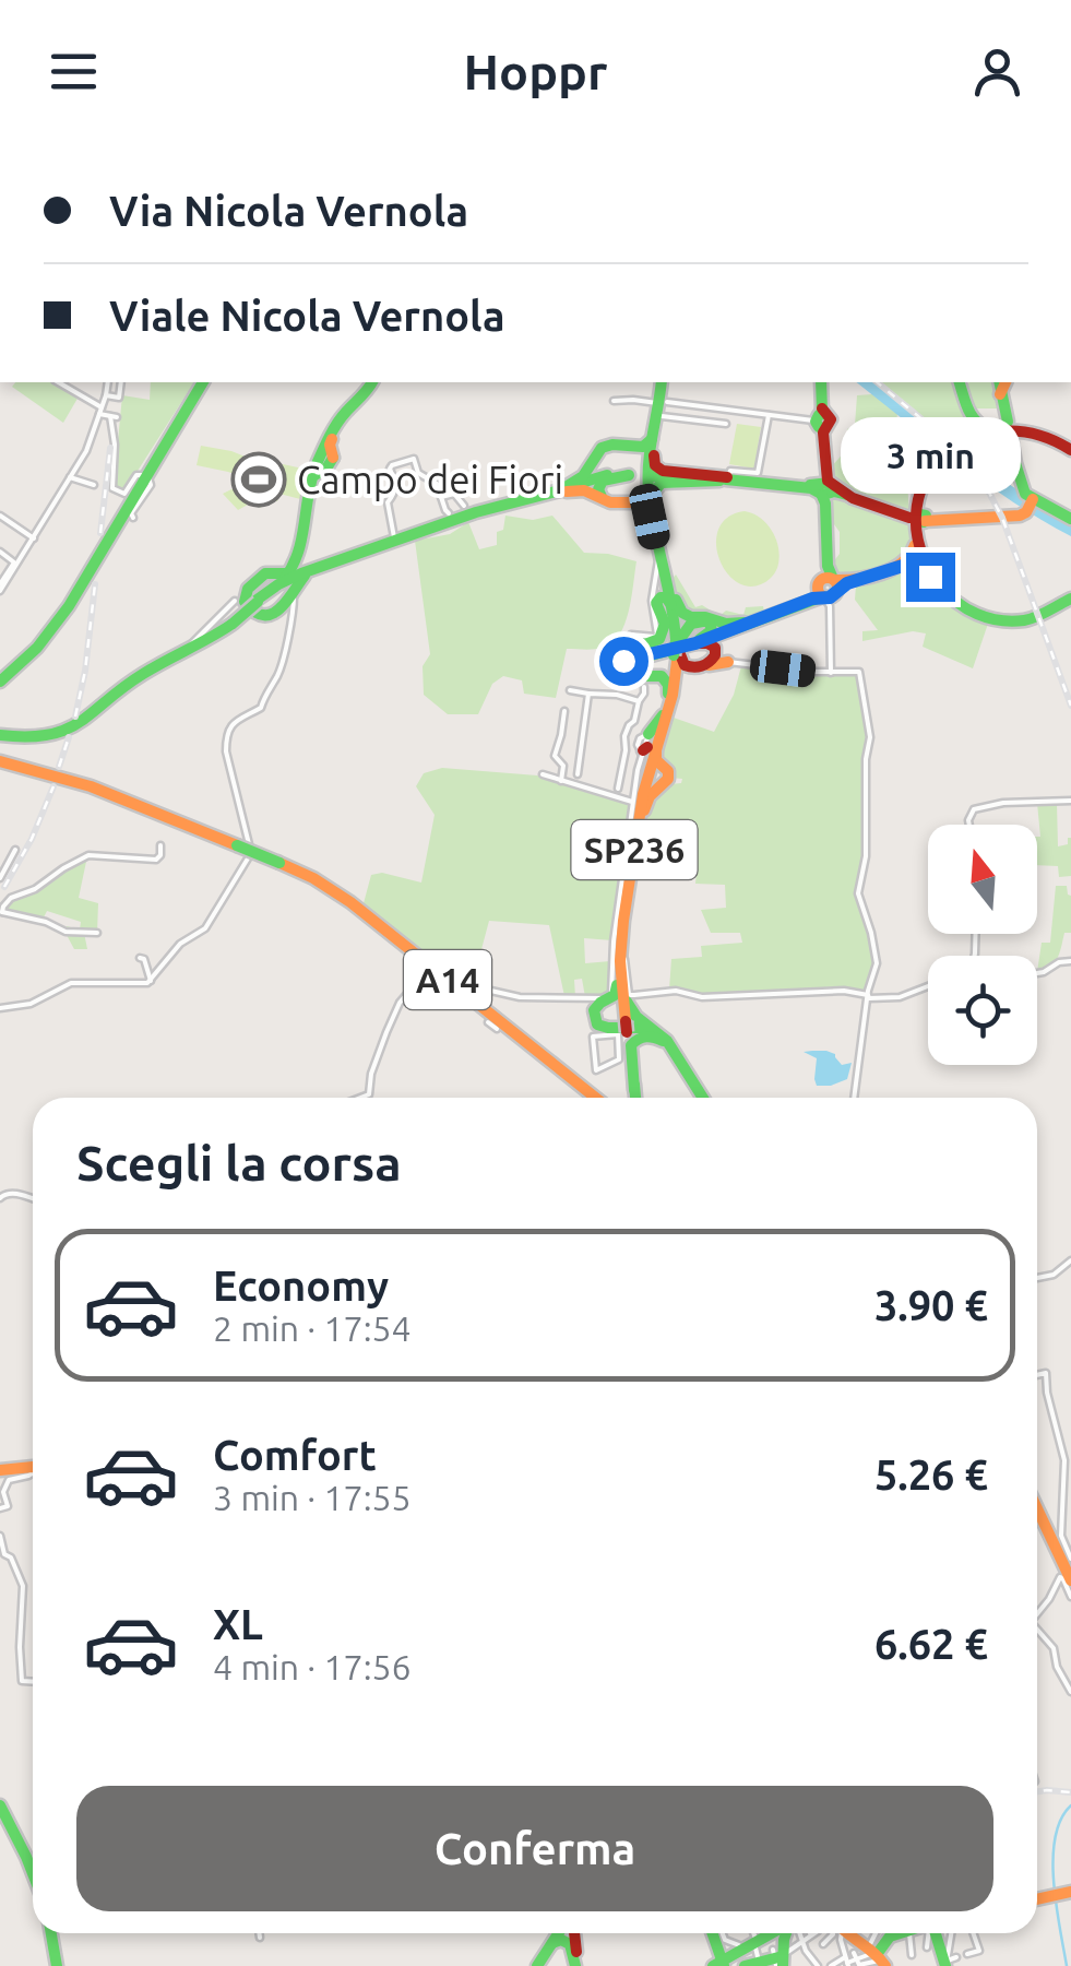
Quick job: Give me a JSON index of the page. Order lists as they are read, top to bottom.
{
  "streets": {
    "main road": ["SP236", "A14"]
  },
  "places": {
    "sports": ["Campo dei Fiori"]
  },
  "north": "top",
  "page": {
    "header": "Hoppr",
    "banner": ["Via Nicola Vernola", "Viale Nicola Vernola"],
    "bubble": "3 min",
    "heading": "Scegli la corsa",
    "list": [
      {
        "name": "Economy",
        "note": "2 min · 17:54",
        "value": "3.90 €"
      },
      {
        "name": "Comfort",
        "note": "3 min · 17:55",
        "value": "5.26 €"
      },
      {
        "name": "XL",
        "note": "4 min · 17:56",
        "value": "6.62 €"
      }
    ],
    "buttons": "Conferma"
  }
}
